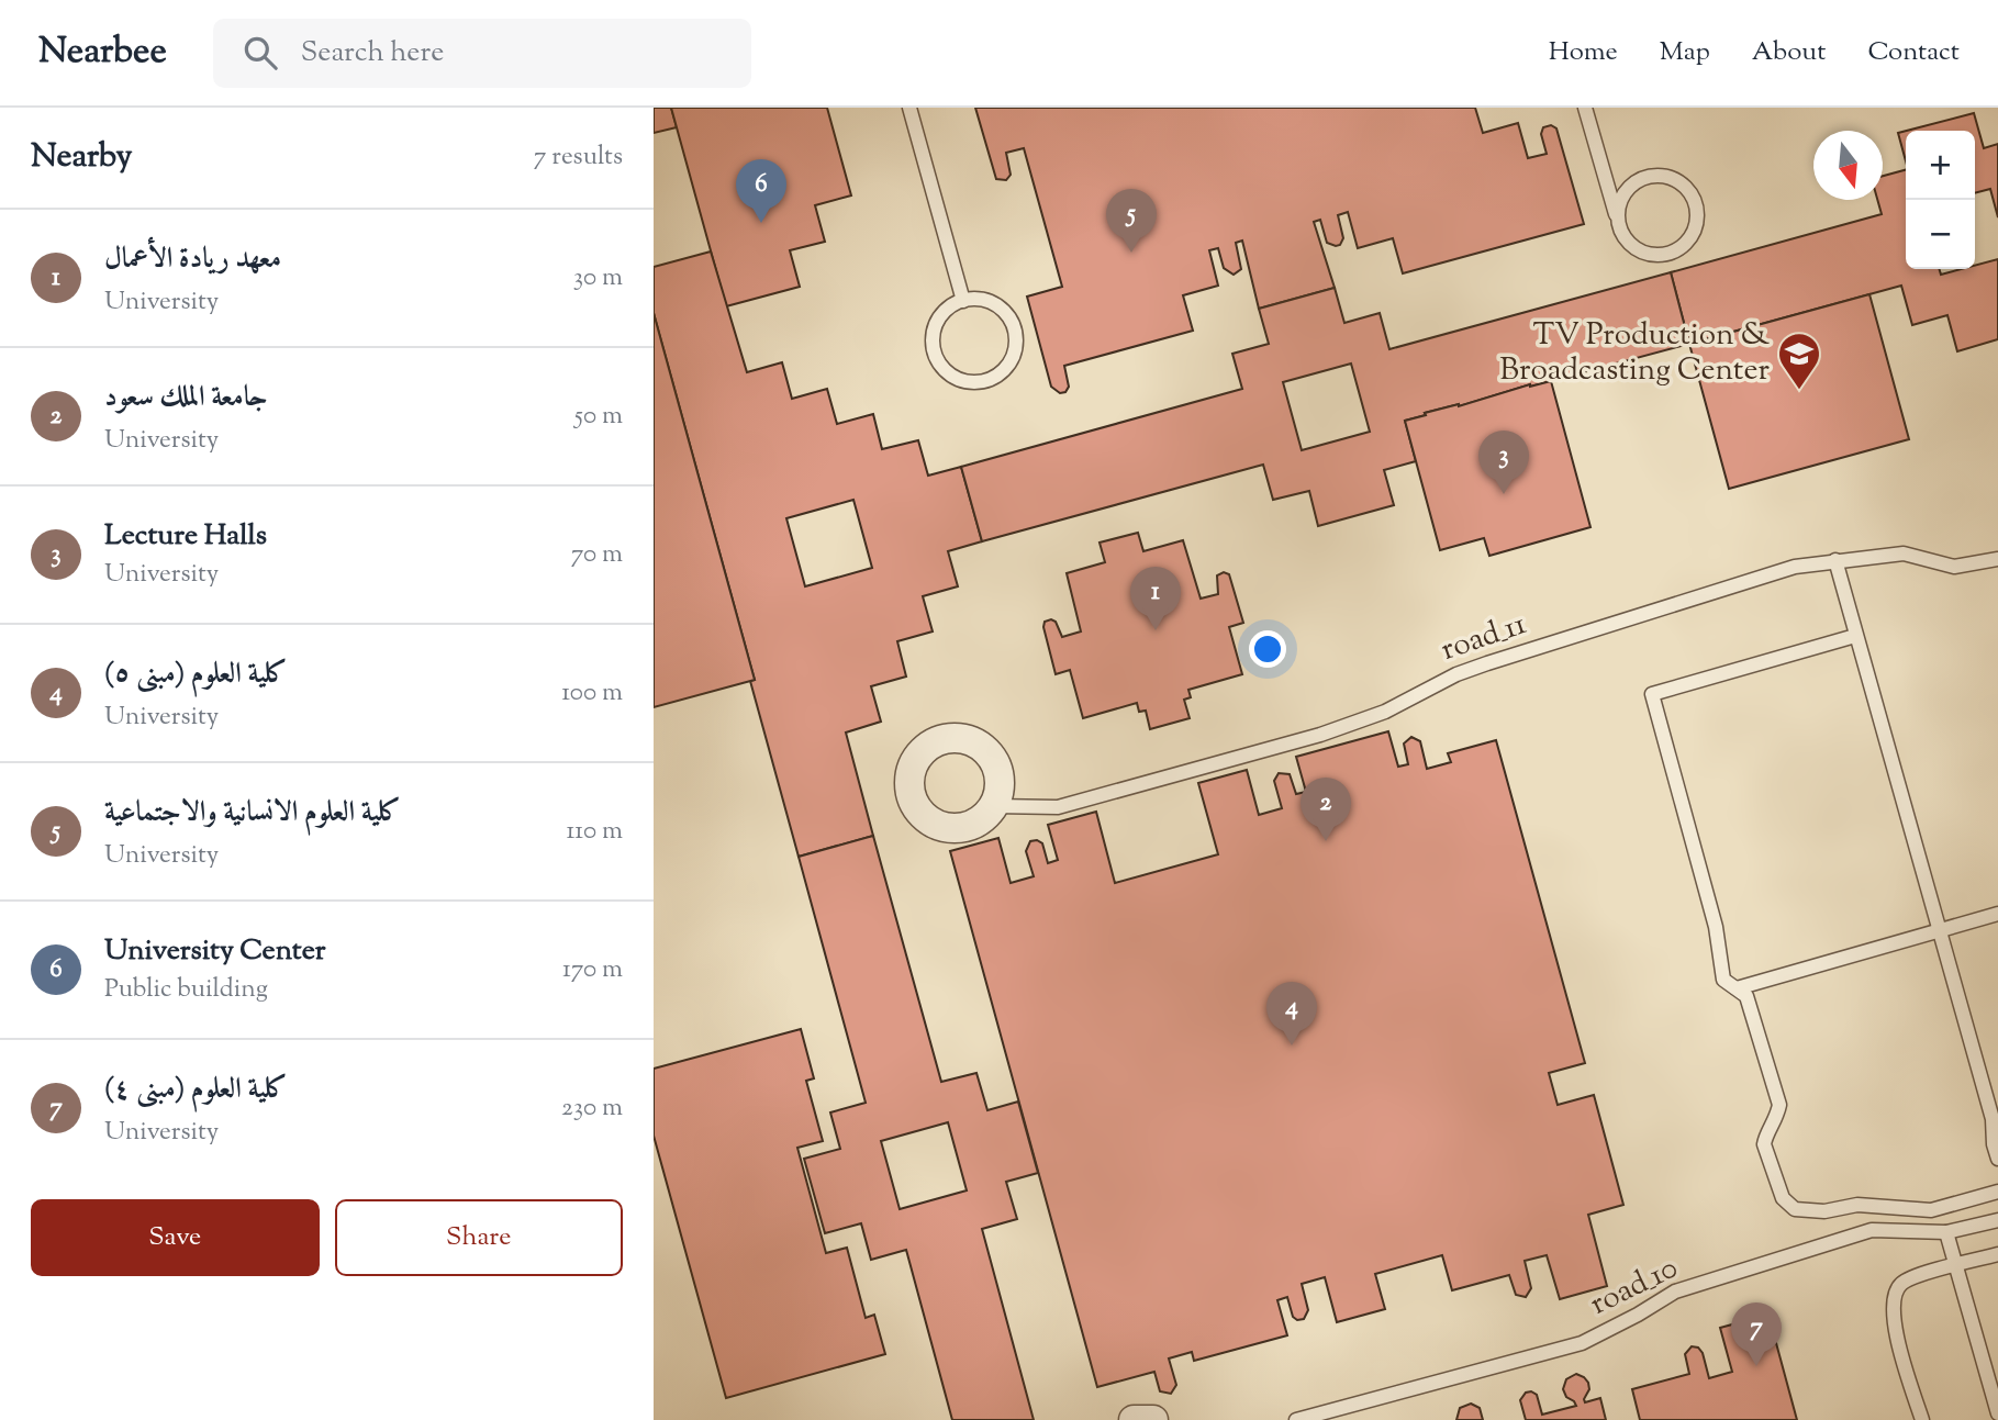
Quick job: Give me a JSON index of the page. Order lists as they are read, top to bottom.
{
  "streets": {
    "lane": ["road_11", "road_10"]
  },
  "places": {
    "school or university": ["TV Production & Broadcasting Center"]
  },
  "north": "bottom",
  "page": {
    "header": "Nearbee",
    "search": "Search here",
    "nav": [
      "Home",
      "Map",
      "About",
      "Contact"
    ],
    "heading": ["Nearby", "7 results"],
    "map_buttons": ["+", "−"],
    "pins": [
      "6",
      "5",
      "3",
      "1",
      "2",
      "4",
      "7"
    ],
    "list": [
      {
        "mark": "1",
        "name": "معهد ريادة الأعمال",
        "note": "University",
        "value": "30 m"
      },
      {
        "mark": "2",
        "name": "جامعة الملك سعود",
        "note": "University",
        "value": "50 m"
      },
      {
        "mark": "3",
        "name": "Lecture Halls",
        "note": "University",
        "value": "70 m"
      },
      {
        "mark": "4",
        "name": "كلية العلوم (مبنى ٥)",
        "note": "University",
        "value": "100 m"
      },
      {
        "mark": "5",
        "name": "كلية العلوم الانسانية والاجتماعية",
        "note": "University",
        "value": "110 m"
      },
      {
        "mark": "6",
        "name": "University Center",
        "note": "Public building",
        "value": "170 m"
      },
      {
        "mark": "7",
        "name": "كلية العلوم (مبنى ٤)",
        "note": "University",
        "value": "230 m"
      }
    ],
    "buttons": ["Save", "Share"]
  }
}
